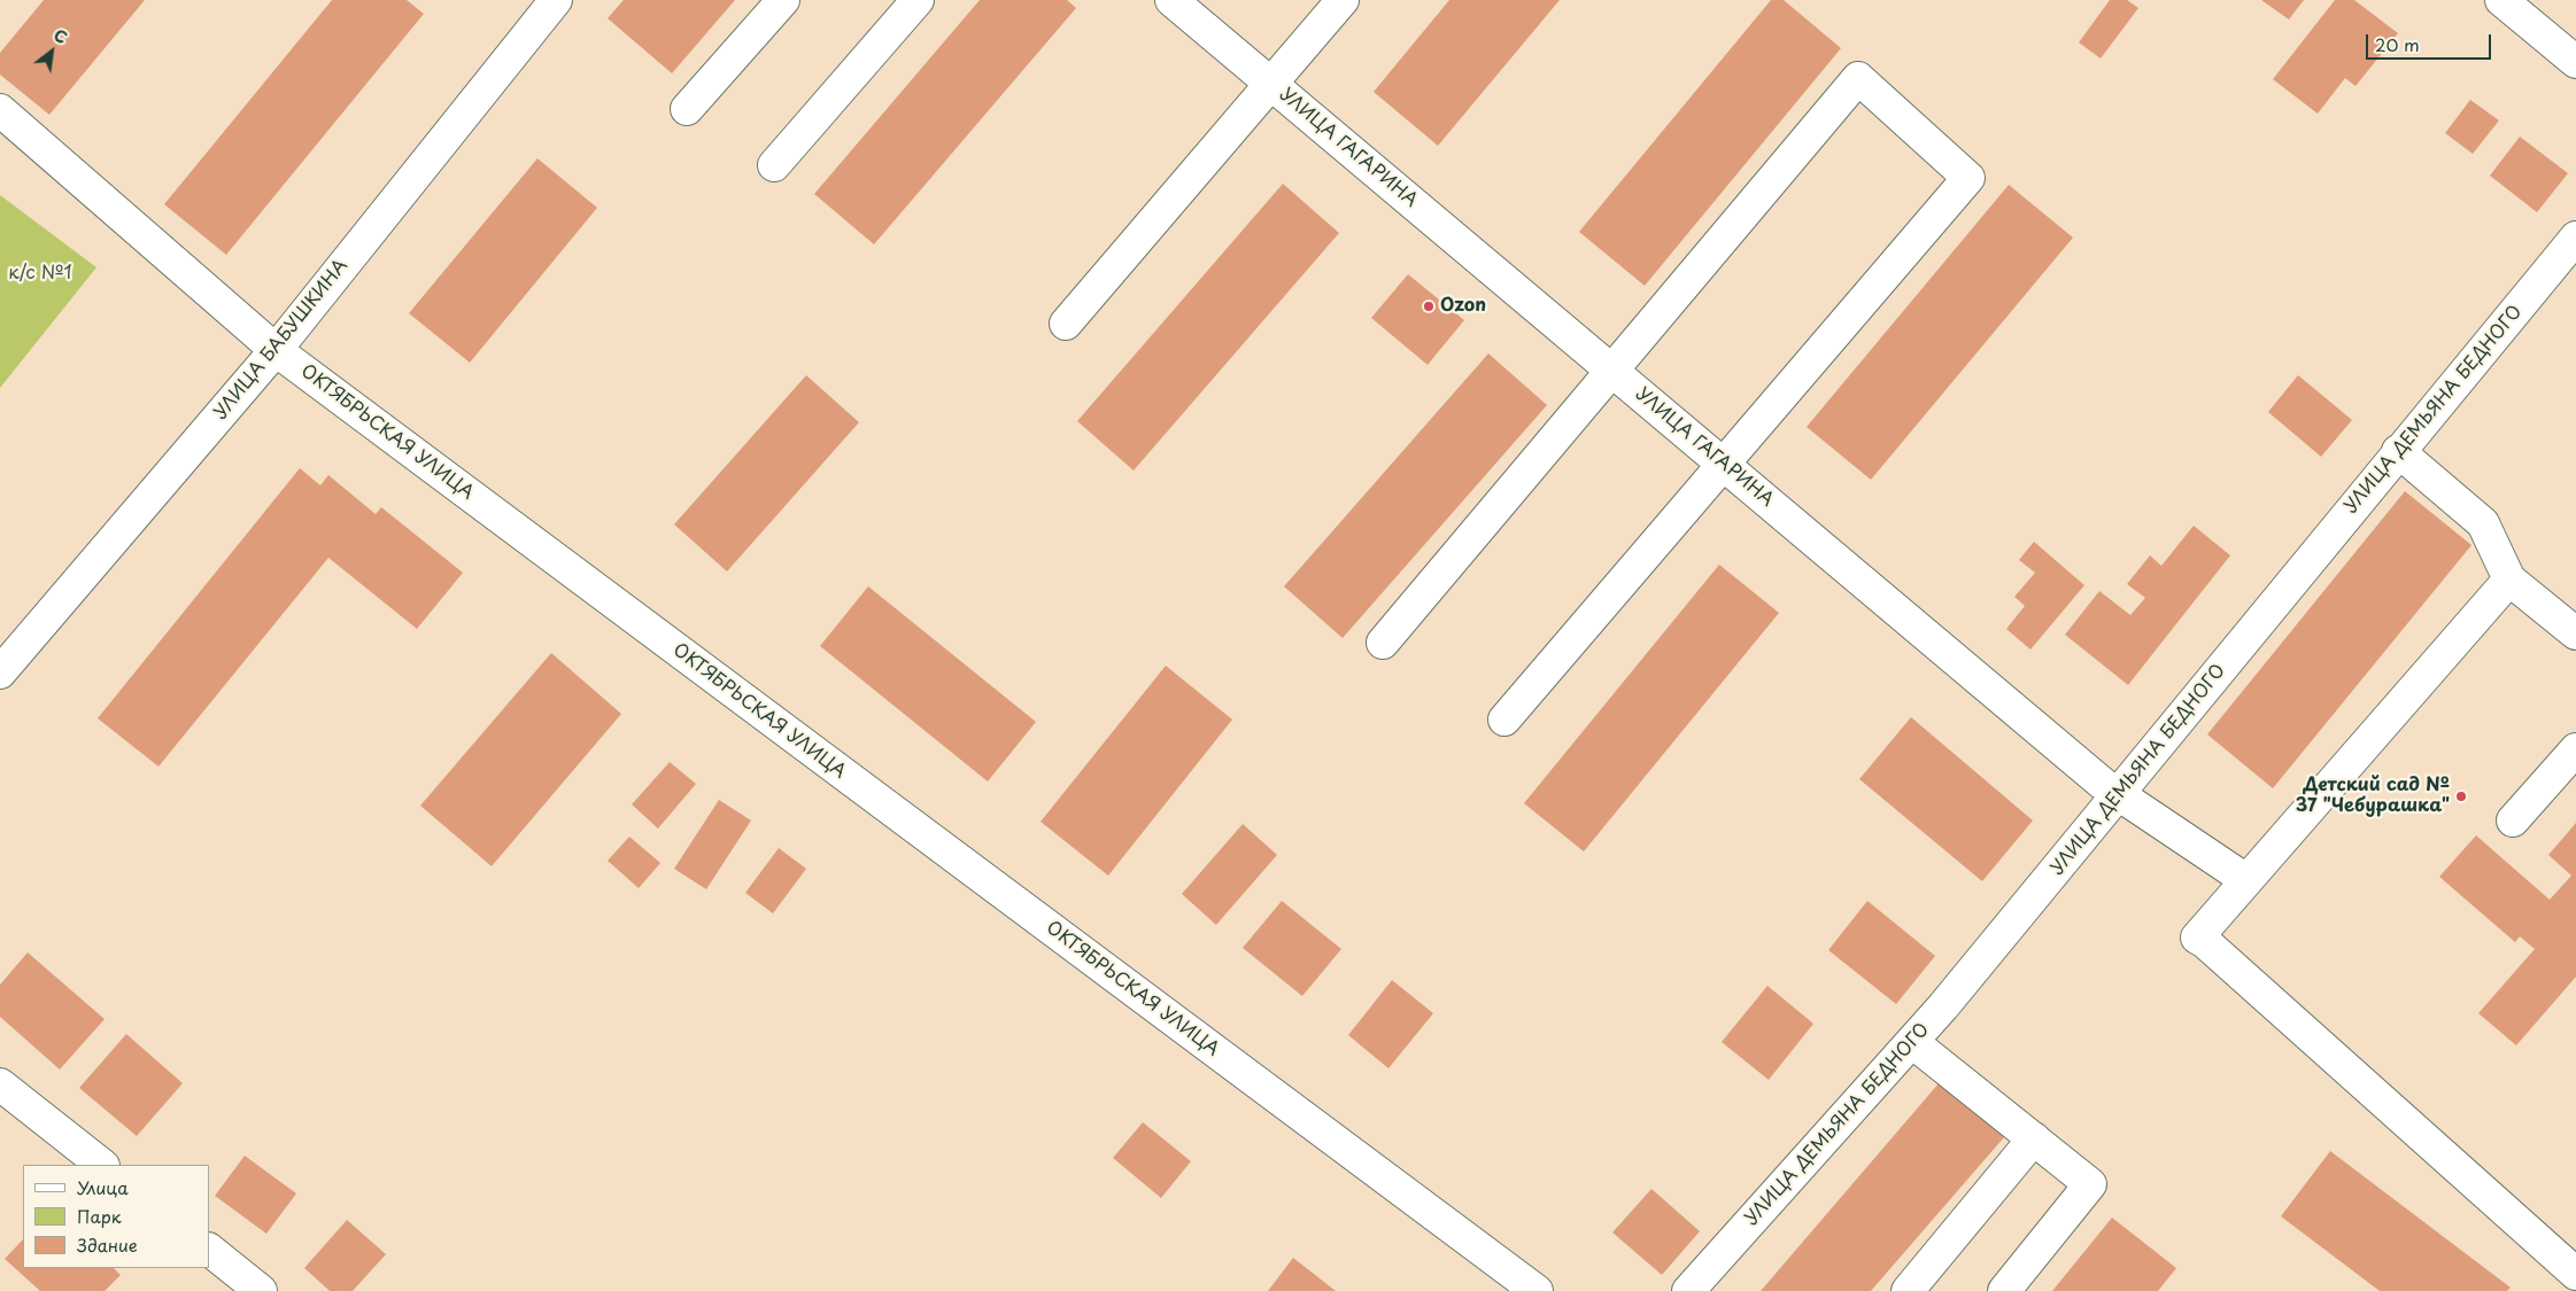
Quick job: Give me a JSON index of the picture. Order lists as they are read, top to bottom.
{
  "streets": {
    "street": [
      "УЛИЦА ГАГАРИНА",
      "УЛИЦА БАБУШКИНА",
      "УЛИЦА ДЕМЬЯНА БЕДНОГО",
      "ОКТЯБРЬСКАЯ УЛИЦА"
    ]
  },
  "crossings": [
    ["УЛИЦА ГАГАРИНА", "УЛИЦА ДЕМЬЯНА БЕДНОГО"],
    ["УЛИЦА БАБУШКИНА", "ОКТЯБРЬСКАЯ УЛИЦА"]
  ],
  "parks": ["к/с №1"],
  "places": ["Ozon", "Детский сад № 37 \"Чебурашка\""],
  "legend": ["Улица", "Парк", "Здание"],
  "scale_bar": "20 m",
  "north": "top right"
}
